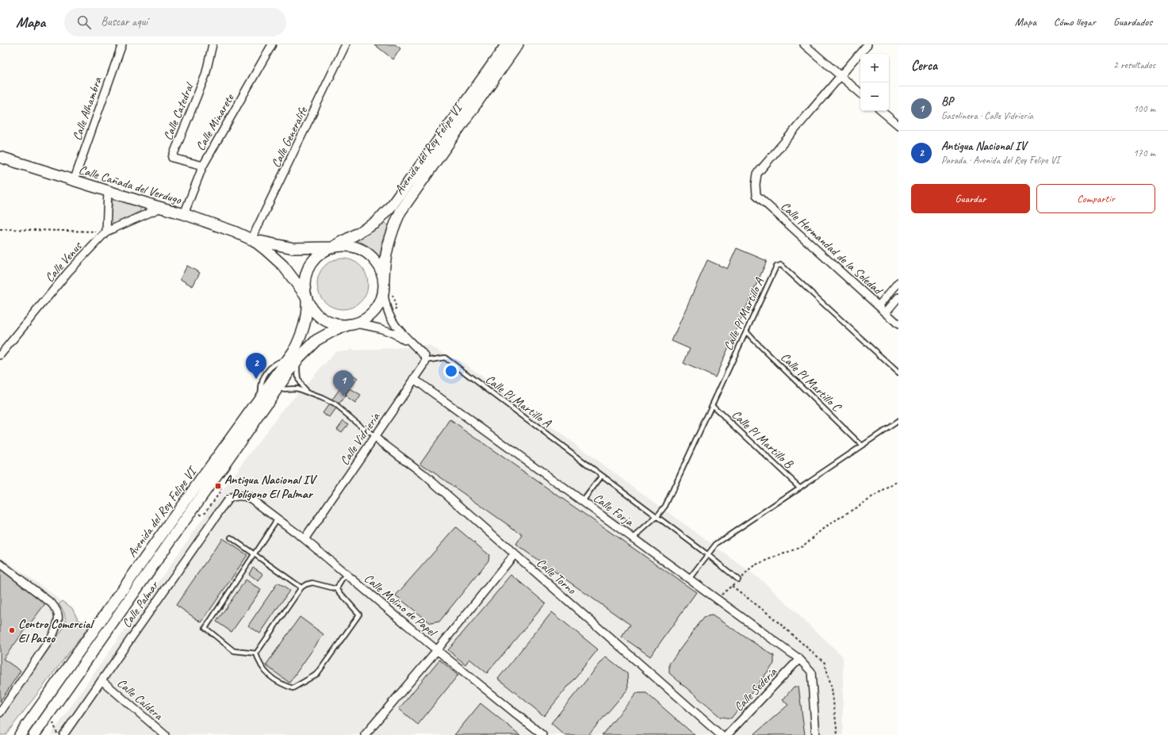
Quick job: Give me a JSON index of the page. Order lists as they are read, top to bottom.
{
  "streets": {
    "main road": ["Avenida del Rey Felipe VI", "Calle Cañada del Verdugo"],
    "street": [
      "Calle Alhambra",
      "Calle Catedral",
      "Calle Minarete",
      "Calle Generalife",
      "Calle Hermandad de la Soledad",
      "Calle Venus",
      "Calle Vidriería",
      "Calle Forja",
      "Calle Torno",
      "Calle Palmar",
      "Calle Molino de Papel",
      "Calle Sedería",
      "Calle Caldera"
    ],
    "lane": ["Calle Pl Martillo A", "Calle Pl Martillo C", "Calle Pl Martillo B"]
  },
  "crossings": [
    ["Calle Alhambra", "Calle Cañada del Verdugo"],
    ["Calle Catedral", "Calle Minarete"],
    ["Calle Minarete", "Calle Cañada del Verdugo"],
    ["Calle Generalife", "Calle Cañada del Verdugo"],
    ["Calle Cañada del Verdugo", "Calle Venus"],
    ["Calle Pl Martillo A", "Calle Pl Martillo C"],
    ["Calle Pl Martillo A", "Calle Vidriería"],
    ["Calle Pl Martillo A", "Calle Pl Martillo B"],
    ["Calle Pl Martillo A", "Calle Forja"],
    ["Calle Vidriería", "Calle Forja"],
    ["Calle Vidriería", "Calle Torno"],
    ["Calle Vidriería", "Calle Molino de Papel"],
    ["Calle Forja", "Calle Sedería"],
    ["Calle Palmar", "Calle Molino de Papel"],
    ["Calle Palmar", "Calle Caldera"]
  ],
  "places": {
    "transit": ["Antigua Nacional IV - Polígono El Palmar"],
    "other": ["Centro Comercial El Paseo"]
  },
  "page": {
    "header": "Mapa",
    "search": "Buscar aquí",
    "nav": ["Mapa", "Cómo llegar", "Guardados"],
    "heading": ["Cerca", "2 resultados"],
    "map_buttons": ["+", "−"],
    "list": [
      {
        "mark": "1",
        "name": "BP",
        "note": "Gasolinera · Calle Vidriería",
        "value": "100 m"
      },
      {
        "mark": "2",
        "name": "Antigua Nacional IV",
        "note": "Parada · Avenida del Rey Felipe VI",
        "value": "170 m"
      }
    ],
    "buttons": ["Guardar", "Compartir"],
    "pins": ["2", "1"]
  }
}
